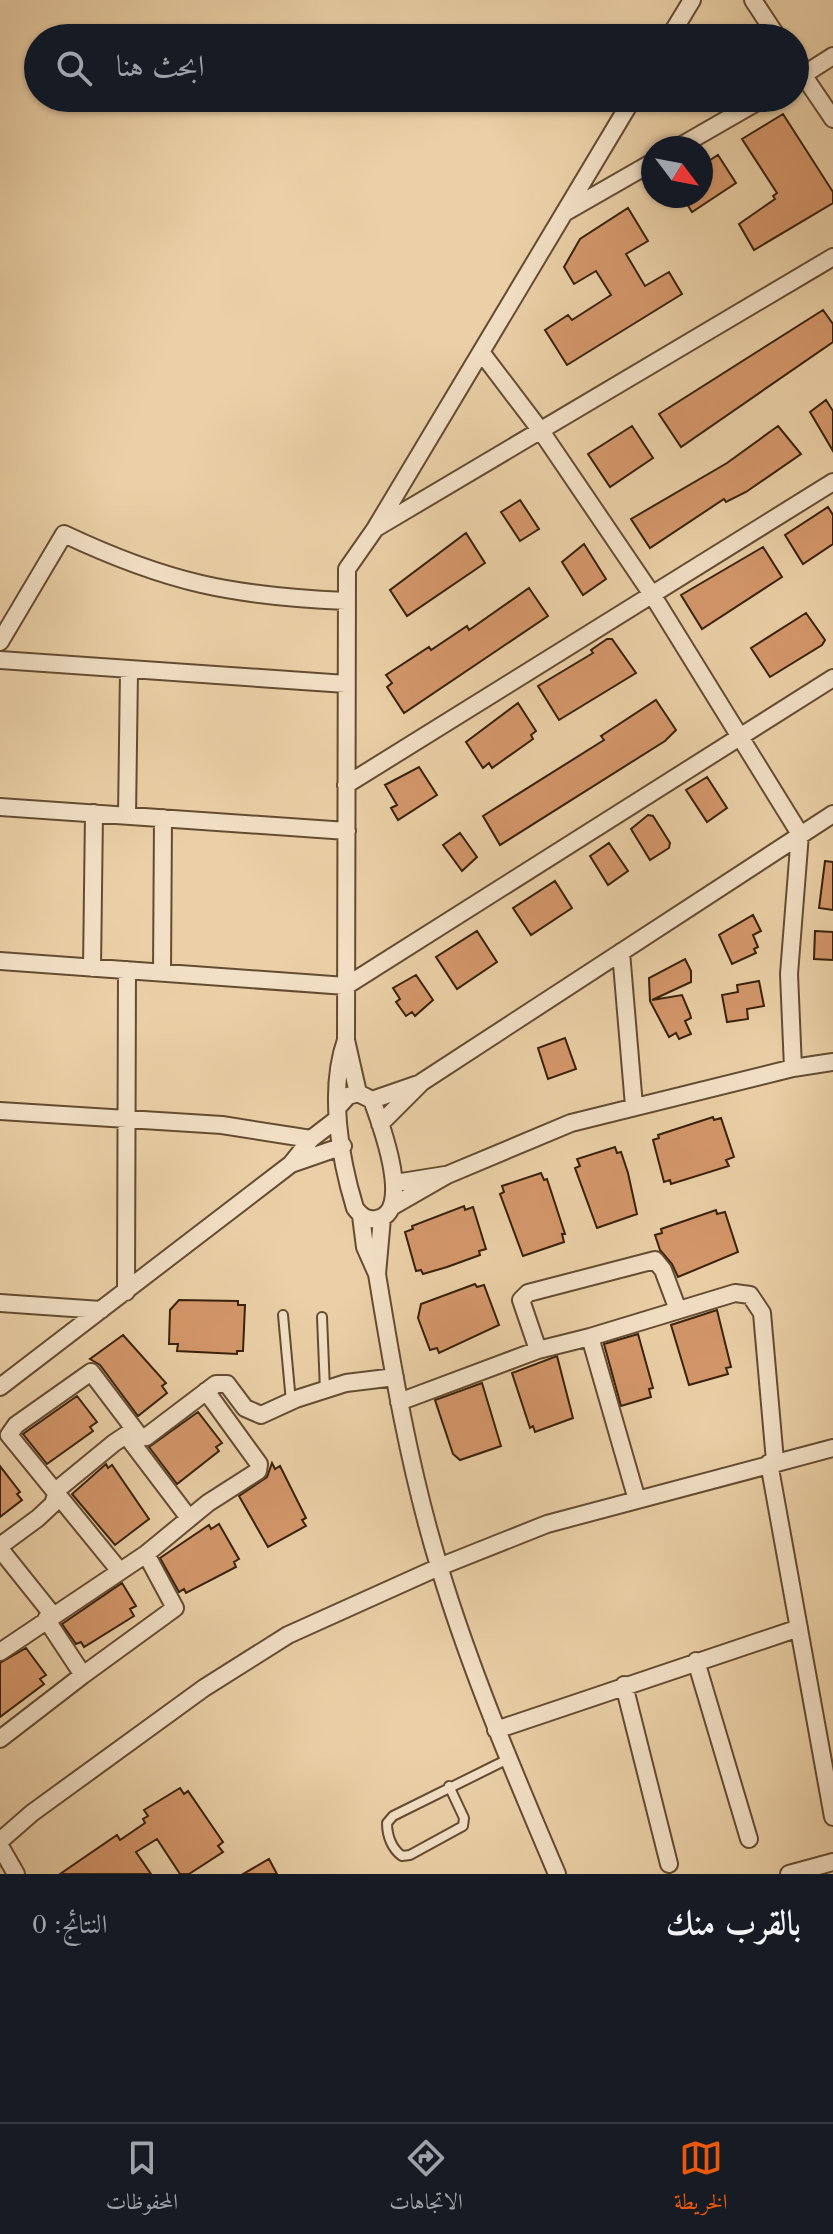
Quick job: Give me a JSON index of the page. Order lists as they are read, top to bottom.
{
  "north": "bottom right",
  "page": {
    "search": "ابحث هنا",
    "heading": ["بالقرب منك", "النتائج: 0"],
    "nav": ["الخريطة", "الاتجاهات", "المحفوظات"]
  }
}
